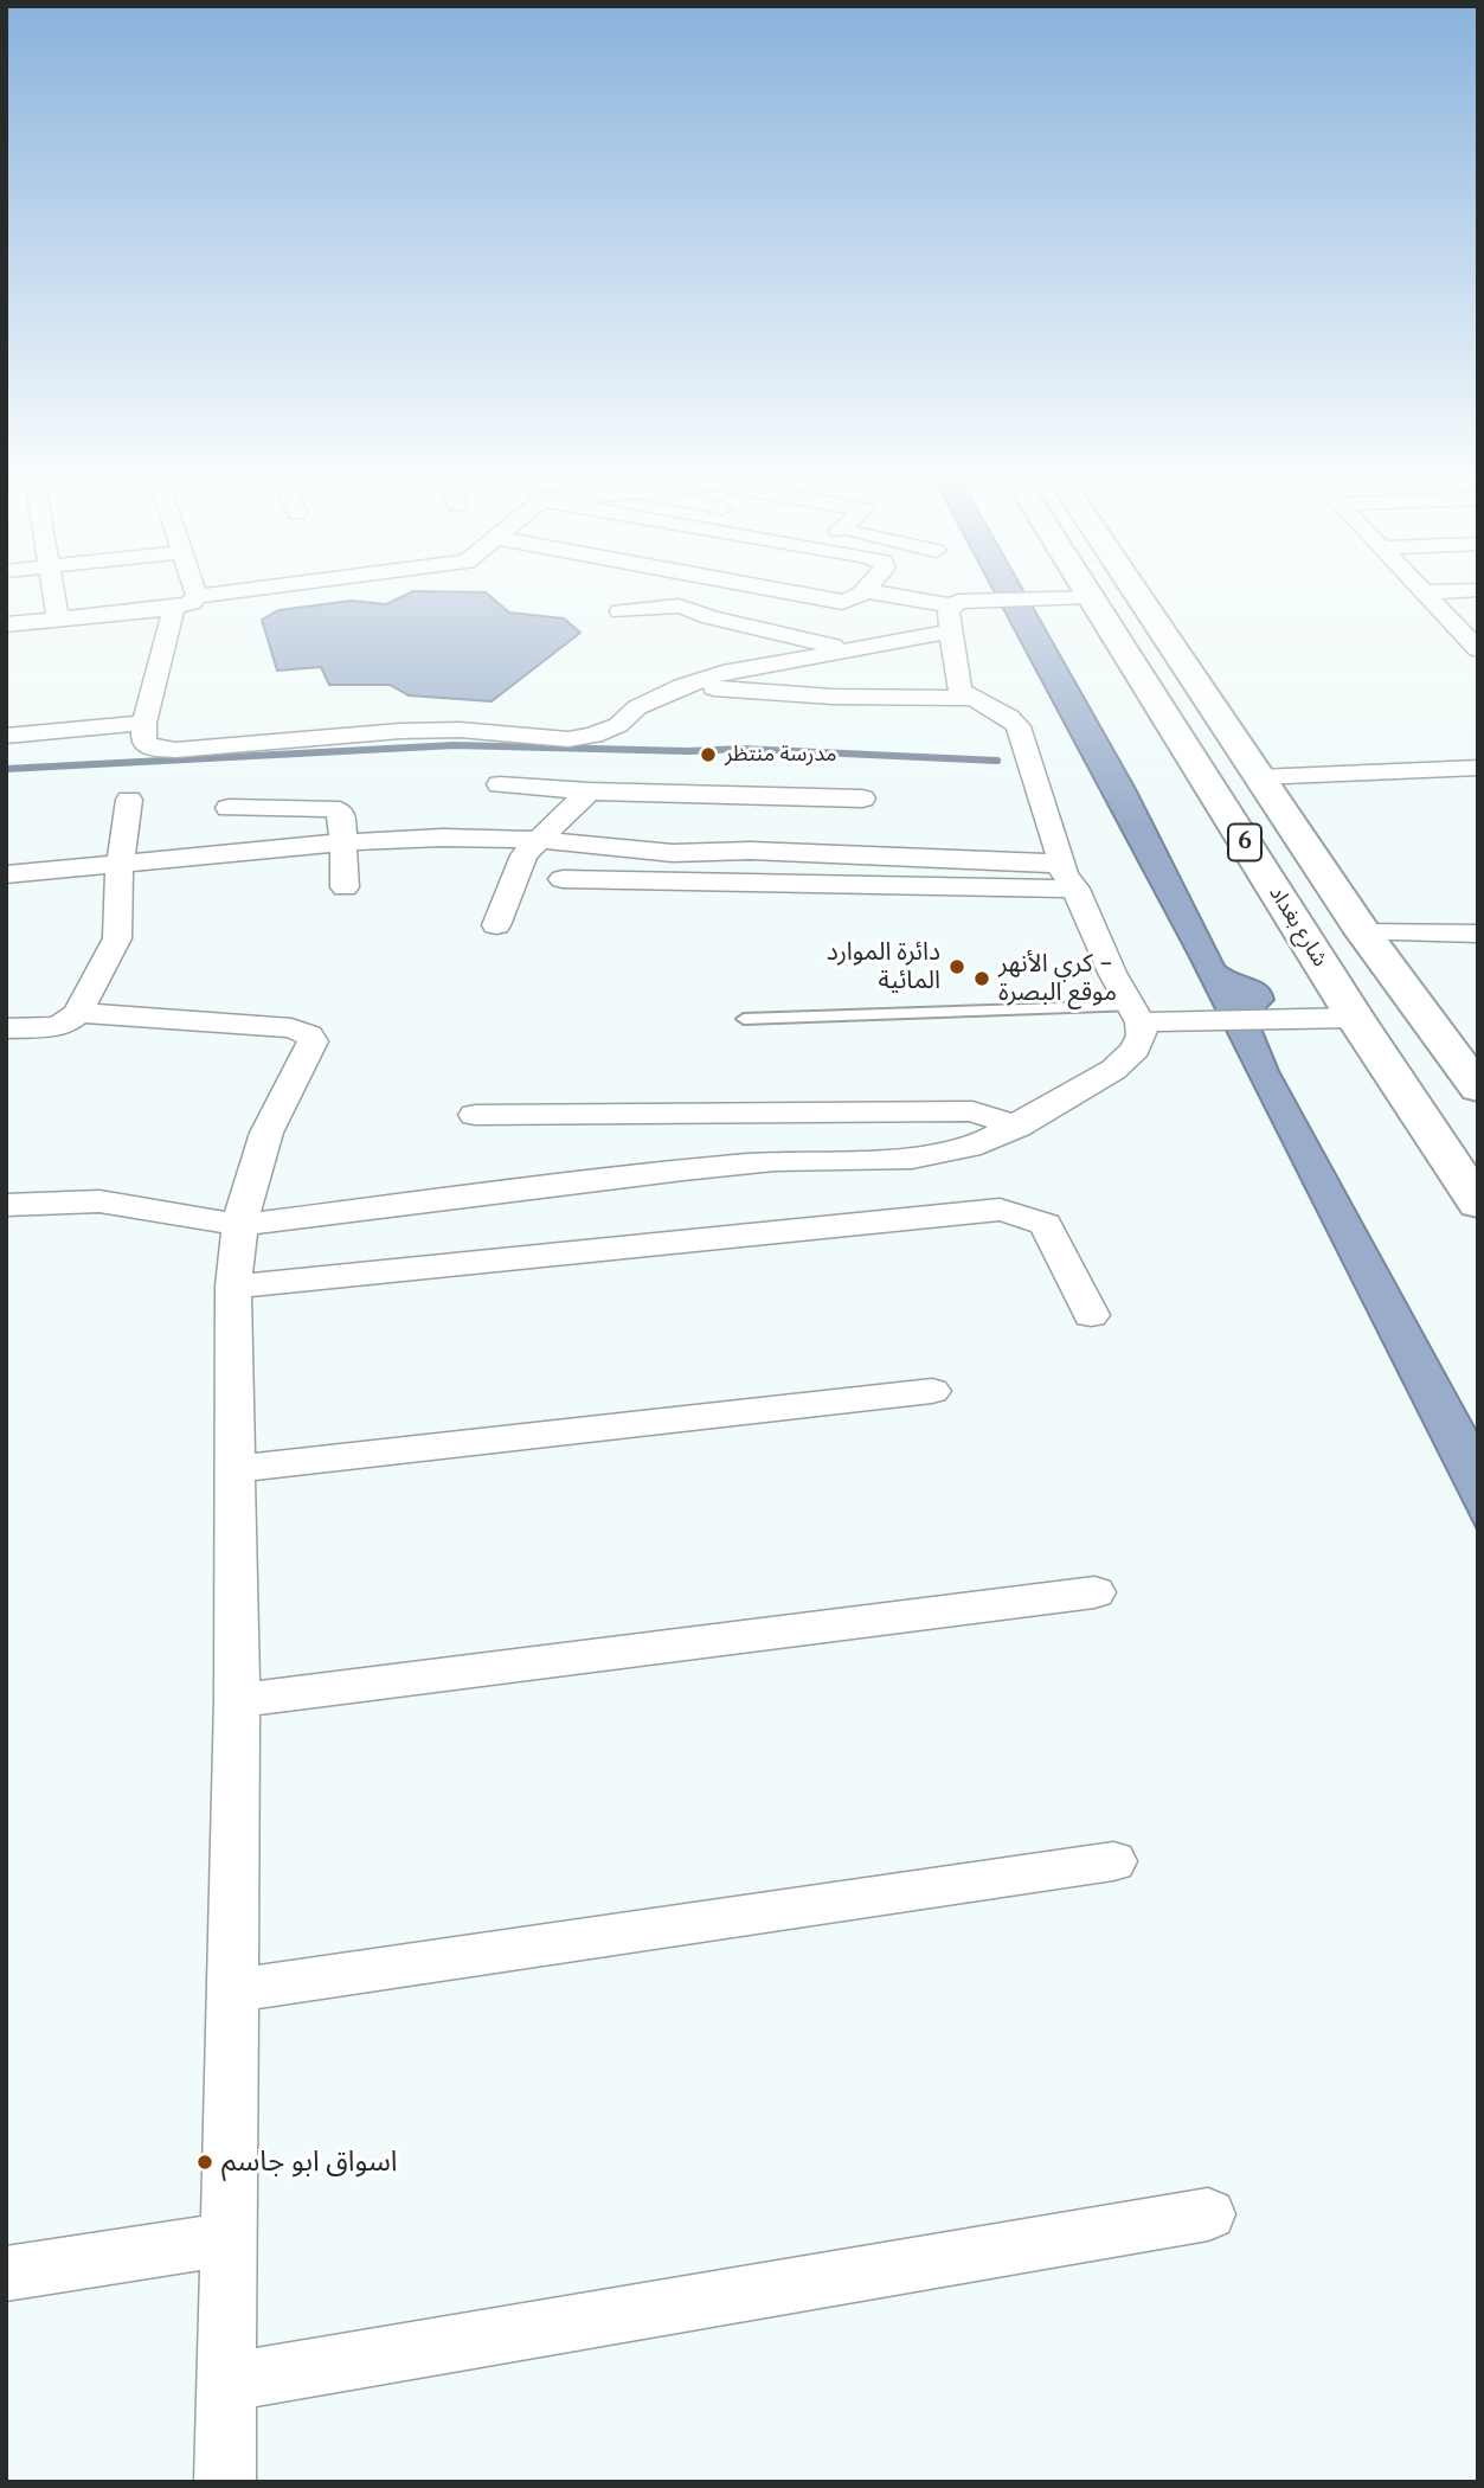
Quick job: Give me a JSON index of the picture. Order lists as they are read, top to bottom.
{
  "streets": {
    "main road": ["6", "شارع بغداد"]
  },
  "places": [
    "مدرسة منتظر",
    "دائرة الموارد المائية",
    "كري الأنهر - موقع البصرة",
    "اسواق ابو جاسم"
  ]
}
